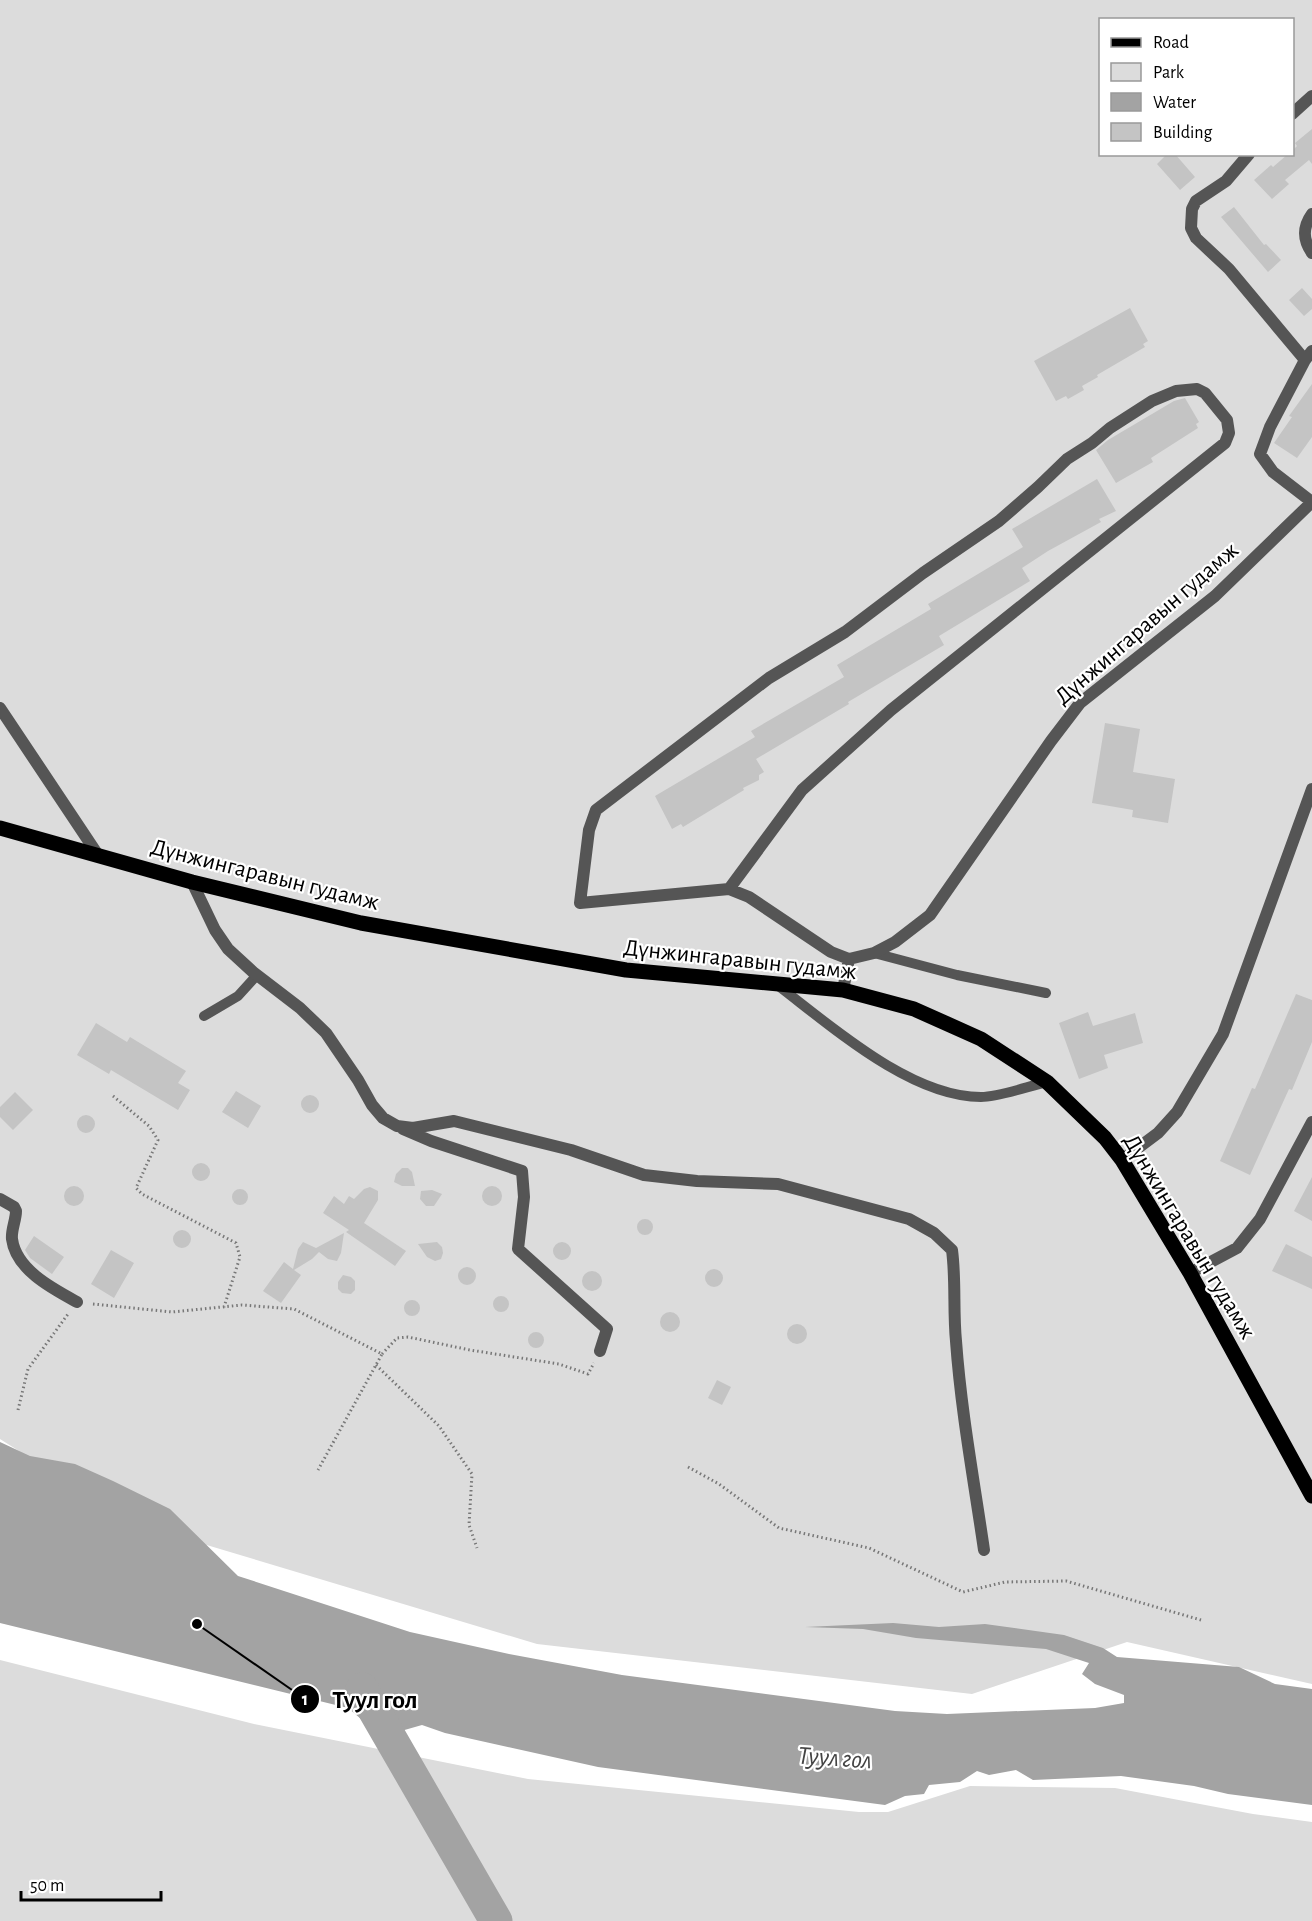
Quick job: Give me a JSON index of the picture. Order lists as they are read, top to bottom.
{
  "streets": {
    "main road": ["Дүнжингаравын гудамж"]
  },
  "water": ["Туул гол"],
  "places": ["Туул гол"],
  "legend": [
    "Road",
    "Park",
    "Water",
    "Building"
  ],
  "scale_bar": "50 m"
}
